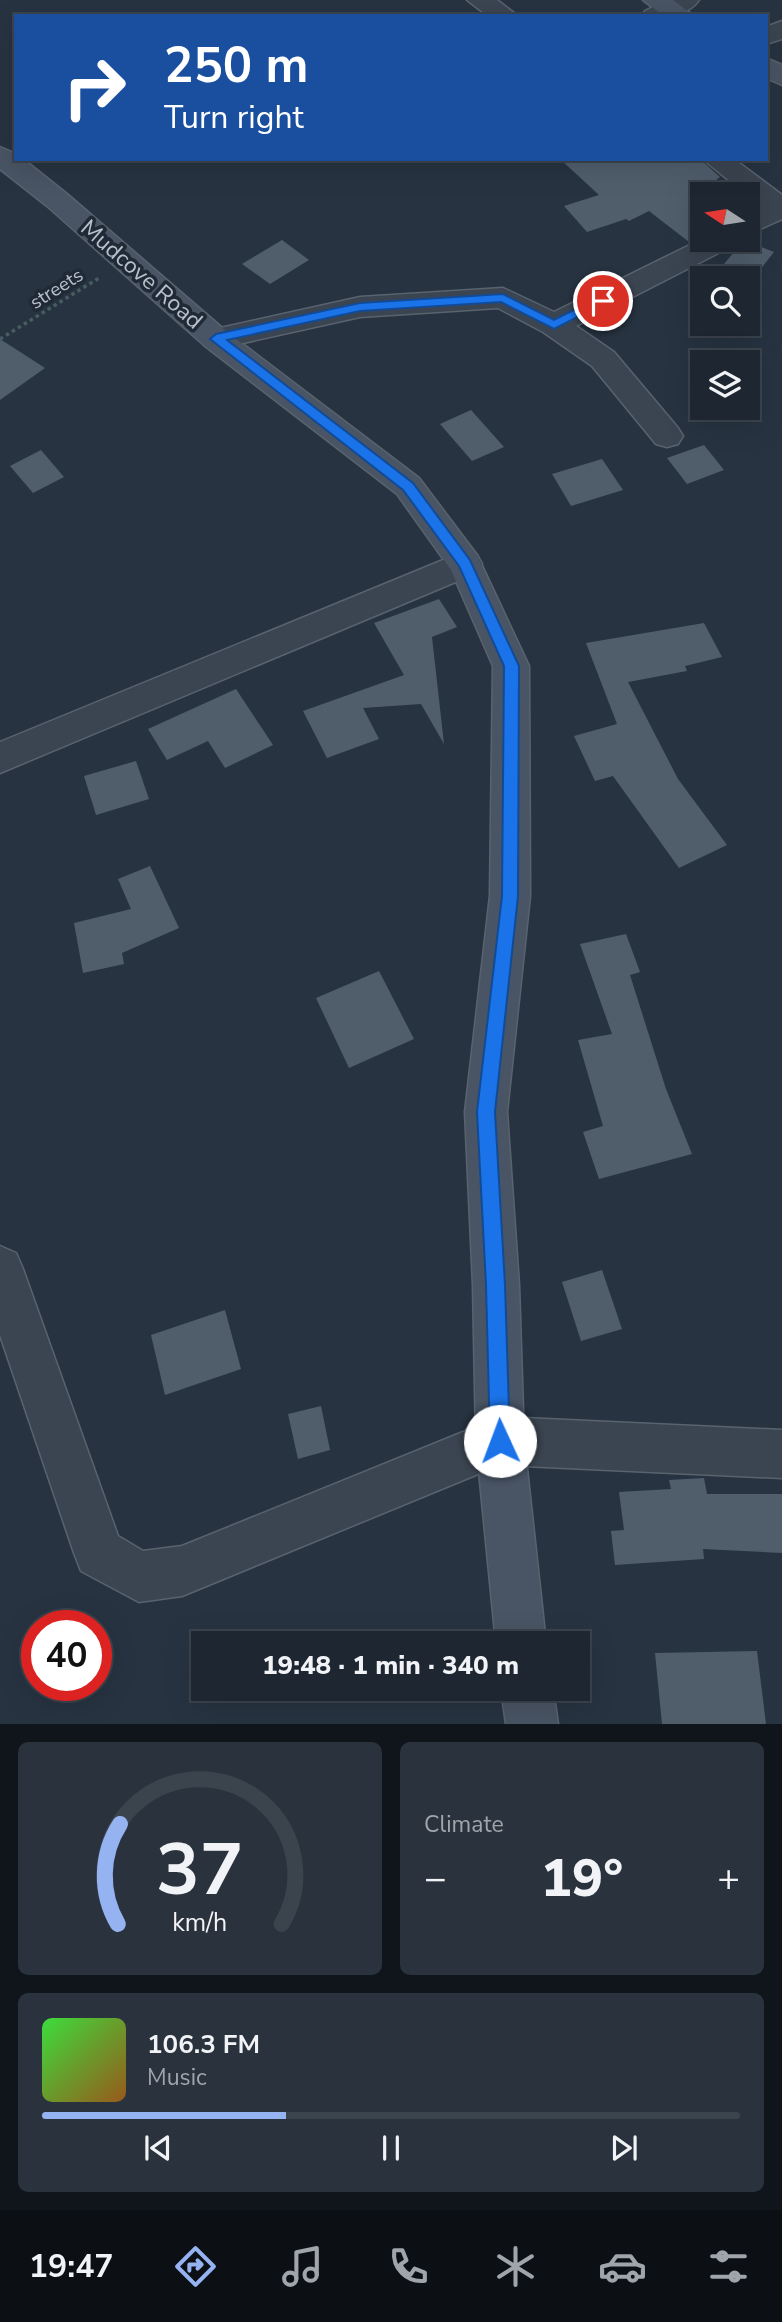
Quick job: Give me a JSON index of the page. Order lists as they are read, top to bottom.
{
  "streets": {
    "street": ["Mudcove Road"],
    "path": ["streets"]
  },
  "crossings": [
    ["Mudcove Road", "streets"]
  ],
  "north": "left",
  "page": {
    "turn": ["250 m", "Turn right"],
    "limit": "40",
    "trip": "19:48 · 1 min · 340 m",
    "tile": "Climate",
    "heat": ["−", "19°", "+"],
    "song": ["106.3 FM", "Music"],
    "tabs": "19:47",
    "gauge": ["37", "km/h"]
  }
}
